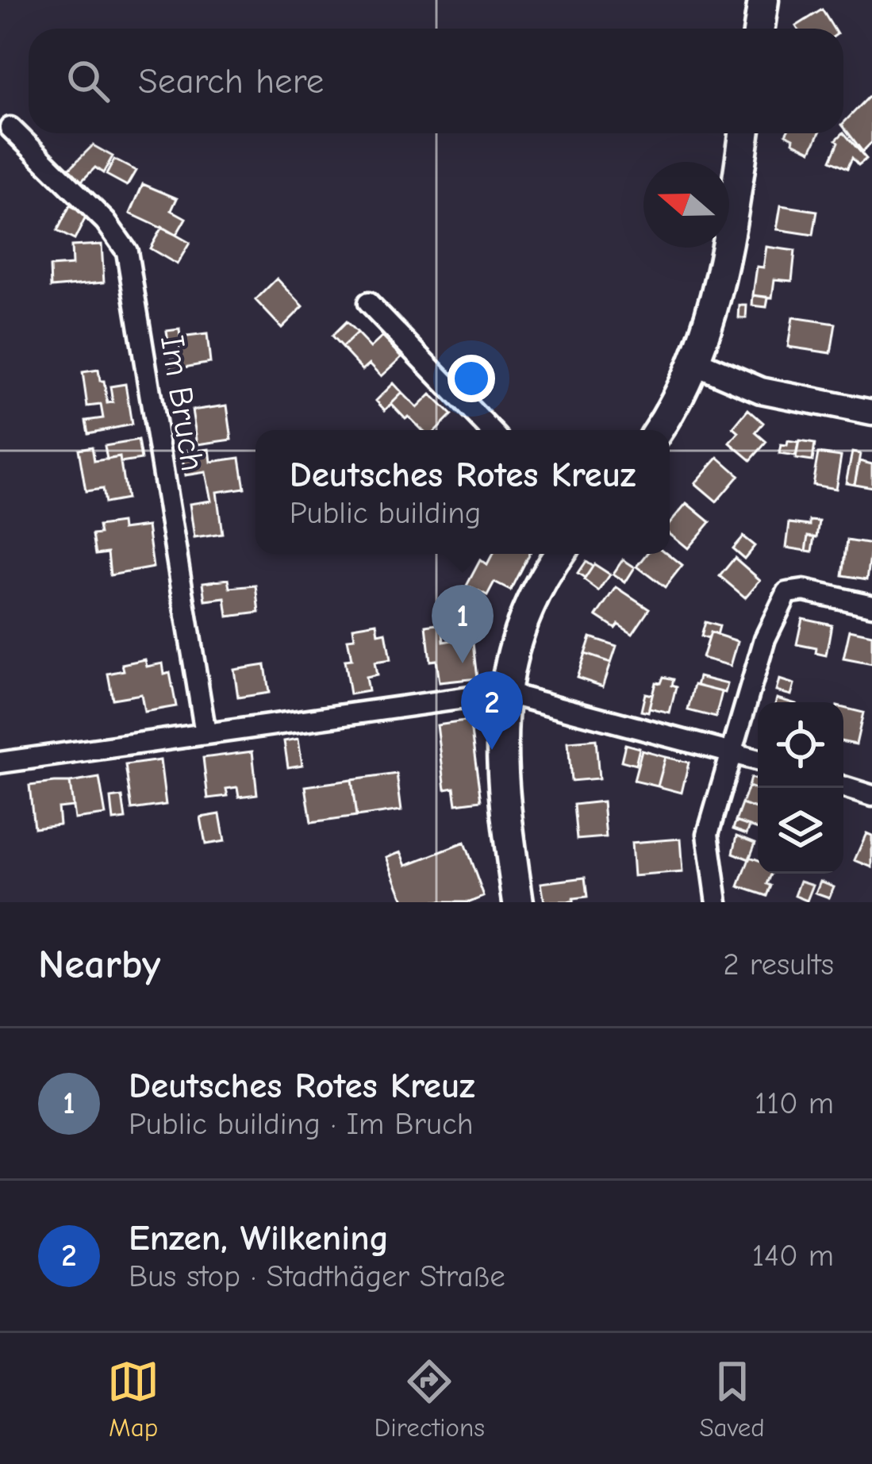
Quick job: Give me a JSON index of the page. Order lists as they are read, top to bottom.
{
  "streets": {
    "street": ["Im Bruch"]
  },
  "north": "left",
  "page": {
    "search": "Search here",
    "popup": ["Deutsches Rotes Kreuz", "Public building"],
    "pins": ["1", "2"],
    "heading": ["Nearby", "2 results"],
    "list": [
      {
        "mark": "1",
        "name": "Deutsches Rotes Kreuz",
        "note": "Public building · Im Bruch",
        "value": "110 m"
      },
      {
        "mark": "2",
        "name": "Enzen, Wilkening",
        "note": "Bus stop · Stadthäger Straße",
        "value": "140 m"
      }
    ],
    "nav": ["Map", "Directions", "Saved"]
  }
}
